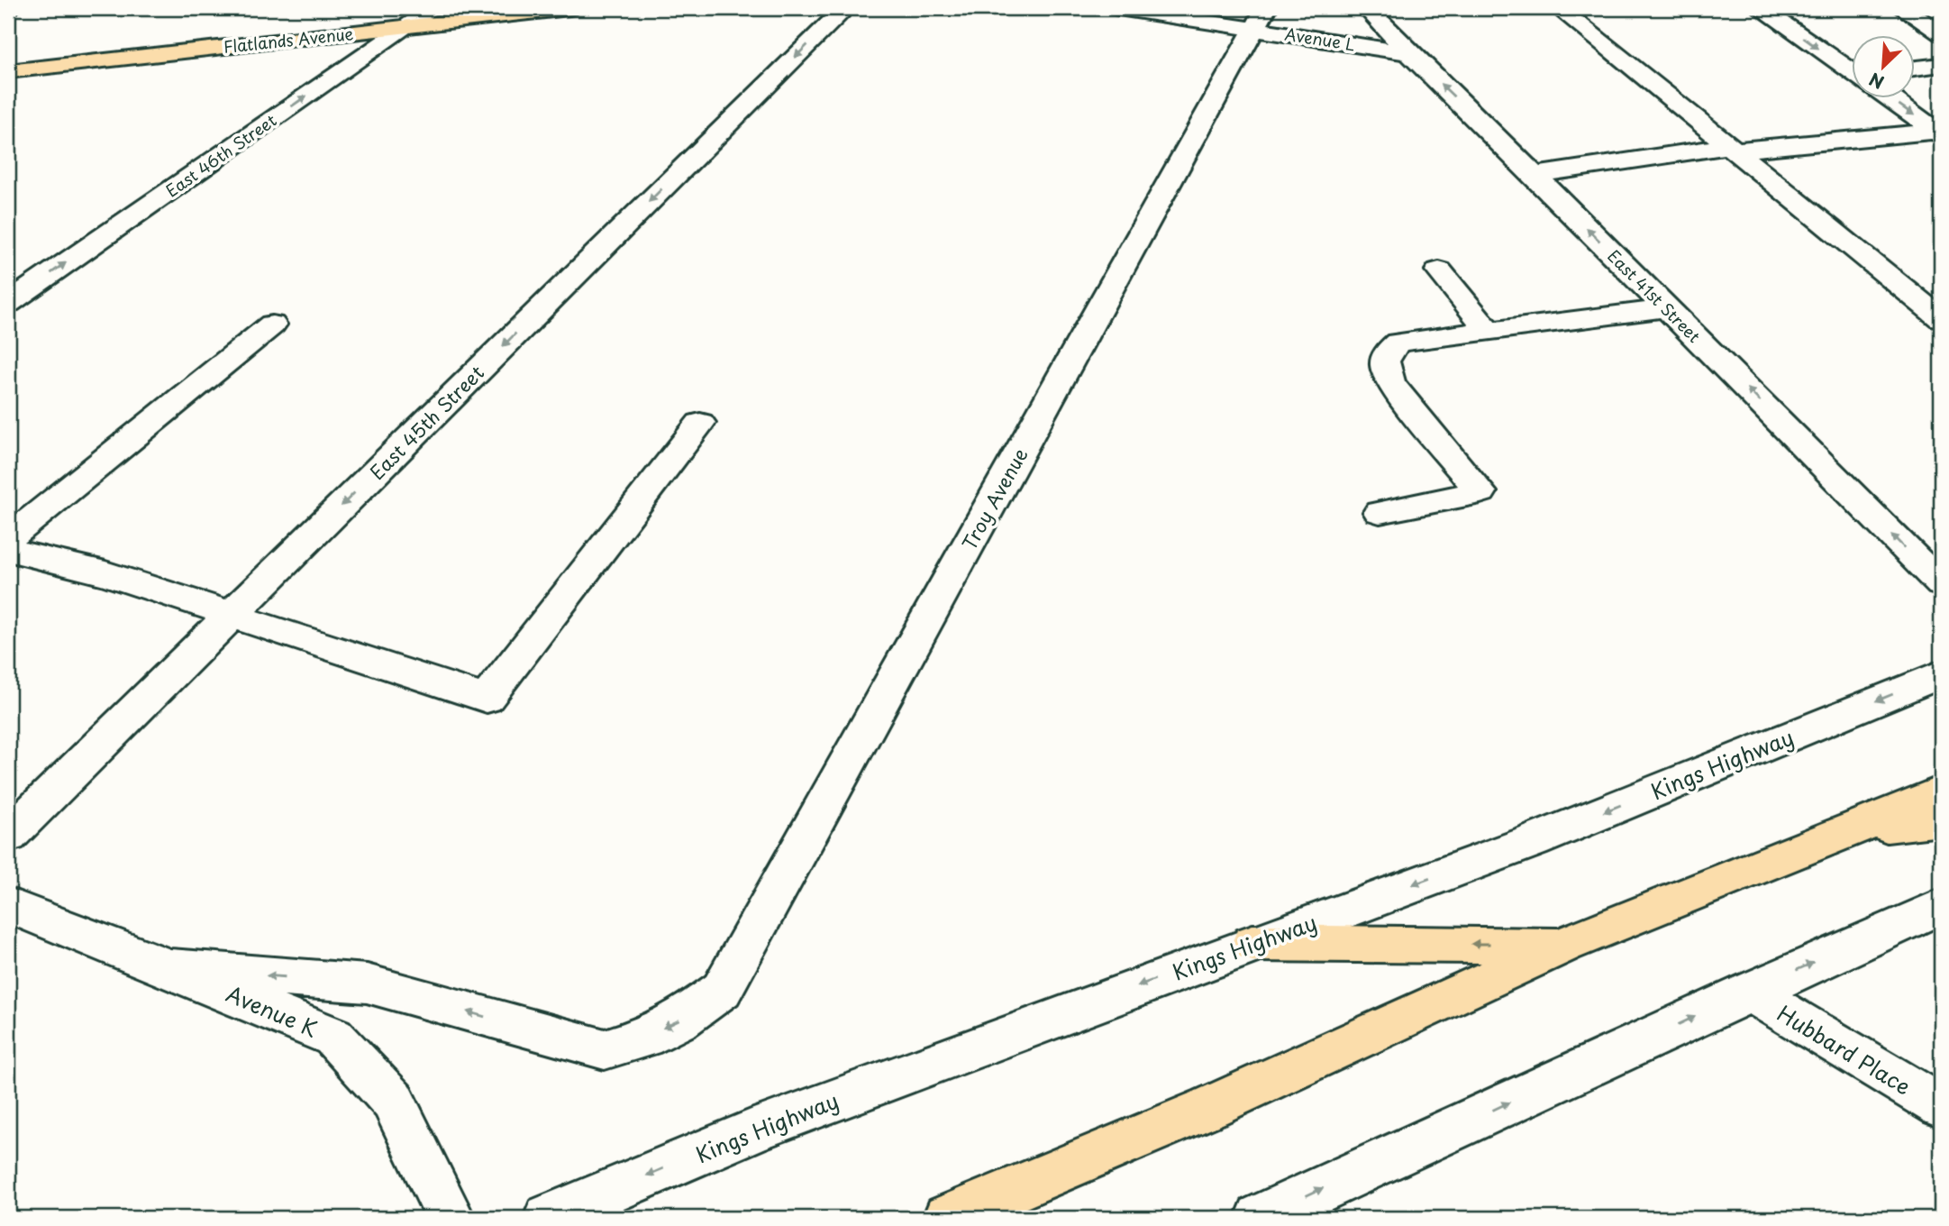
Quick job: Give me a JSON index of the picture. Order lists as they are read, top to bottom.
{
  "streets": {
    "main road": ["Flatlands Avenue"],
    "street": [
      "Avenue L",
      "East 46th Street",
      "East 41st Street",
      "East 45th Street",
      "Troy Avenue",
      "Kings Highway",
      "Avenue K",
      "Hubbard Place"
    ]
  },
  "crossings": [
    ["Avenue L", "East 41st Street"],
    ["Avenue L", "Troy Avenue"],
    ["Flatlands Avenue", "East 46th Street"],
    ["Troy Avenue", "Avenue K"]
  ],
  "one_way": ["East 45th Street", "Troy Avenue"],
  "north": "bottom left"
}
